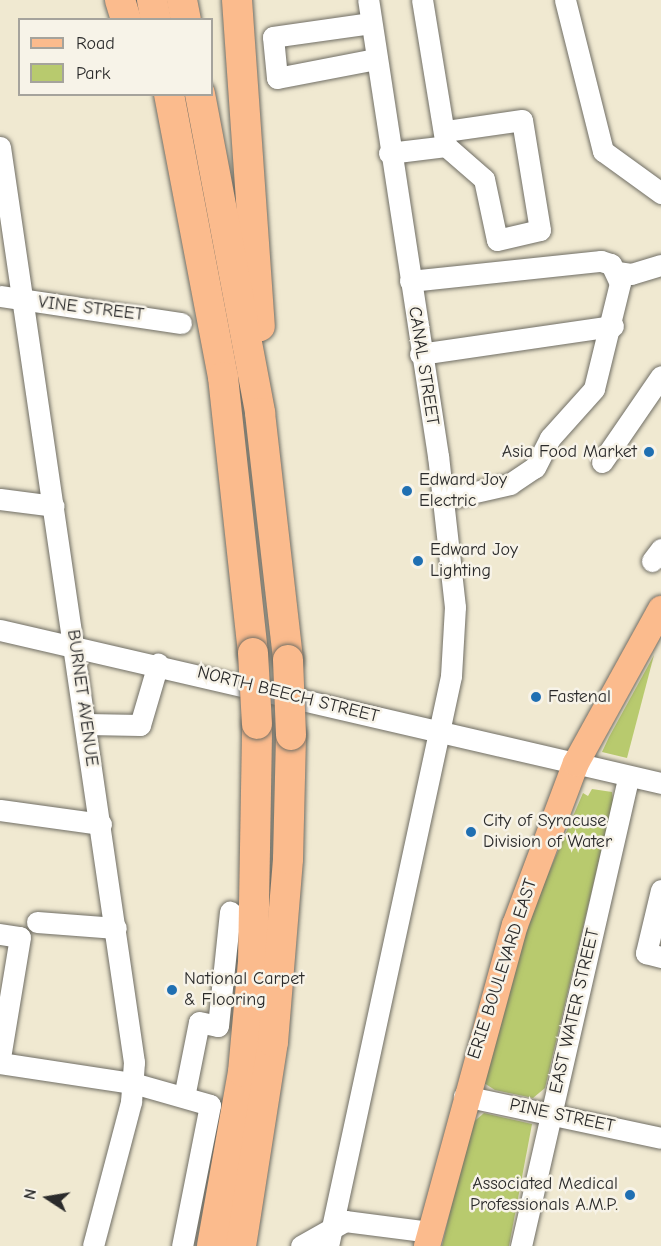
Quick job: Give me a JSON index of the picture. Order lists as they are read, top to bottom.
{
  "streets": {
    "main road": ["ERIE BOULEVARD EAST"],
    "street": [
      "VINE STREET",
      "CANAL STREET",
      "NORTH BEECH STREET",
      "BURNET AVENUE",
      "EAST WATER STREET",
      "PINE STREET"
    ]
  },
  "crossings": [
    ["VINE STREET", "BURNET AVENUE"],
    ["CANAL STREET", "NORTH BEECH STREET"],
    ["NORTH BEECH STREET", "BURNET AVENUE"],
    ["NORTH BEECH STREET", "ERIE BOULEVARD EAST"],
    ["NORTH BEECH STREET", "EAST WATER STREET"],
    ["ERIE BOULEVARD EAST", "PINE STREET"],
    ["EAST WATER STREET", "PINE STREET"]
  ],
  "places": [
    "Asia Food Market",
    "Edward Joy Electric",
    "Edward Joy Lighting",
    "Fastenal",
    "City of Syracuse Division of Water",
    "National Carpet & Flooring",
    "Associated Medical Professionals A.M.P."
  ],
  "legend": ["Road", "Park"],
  "north": "left"
}
